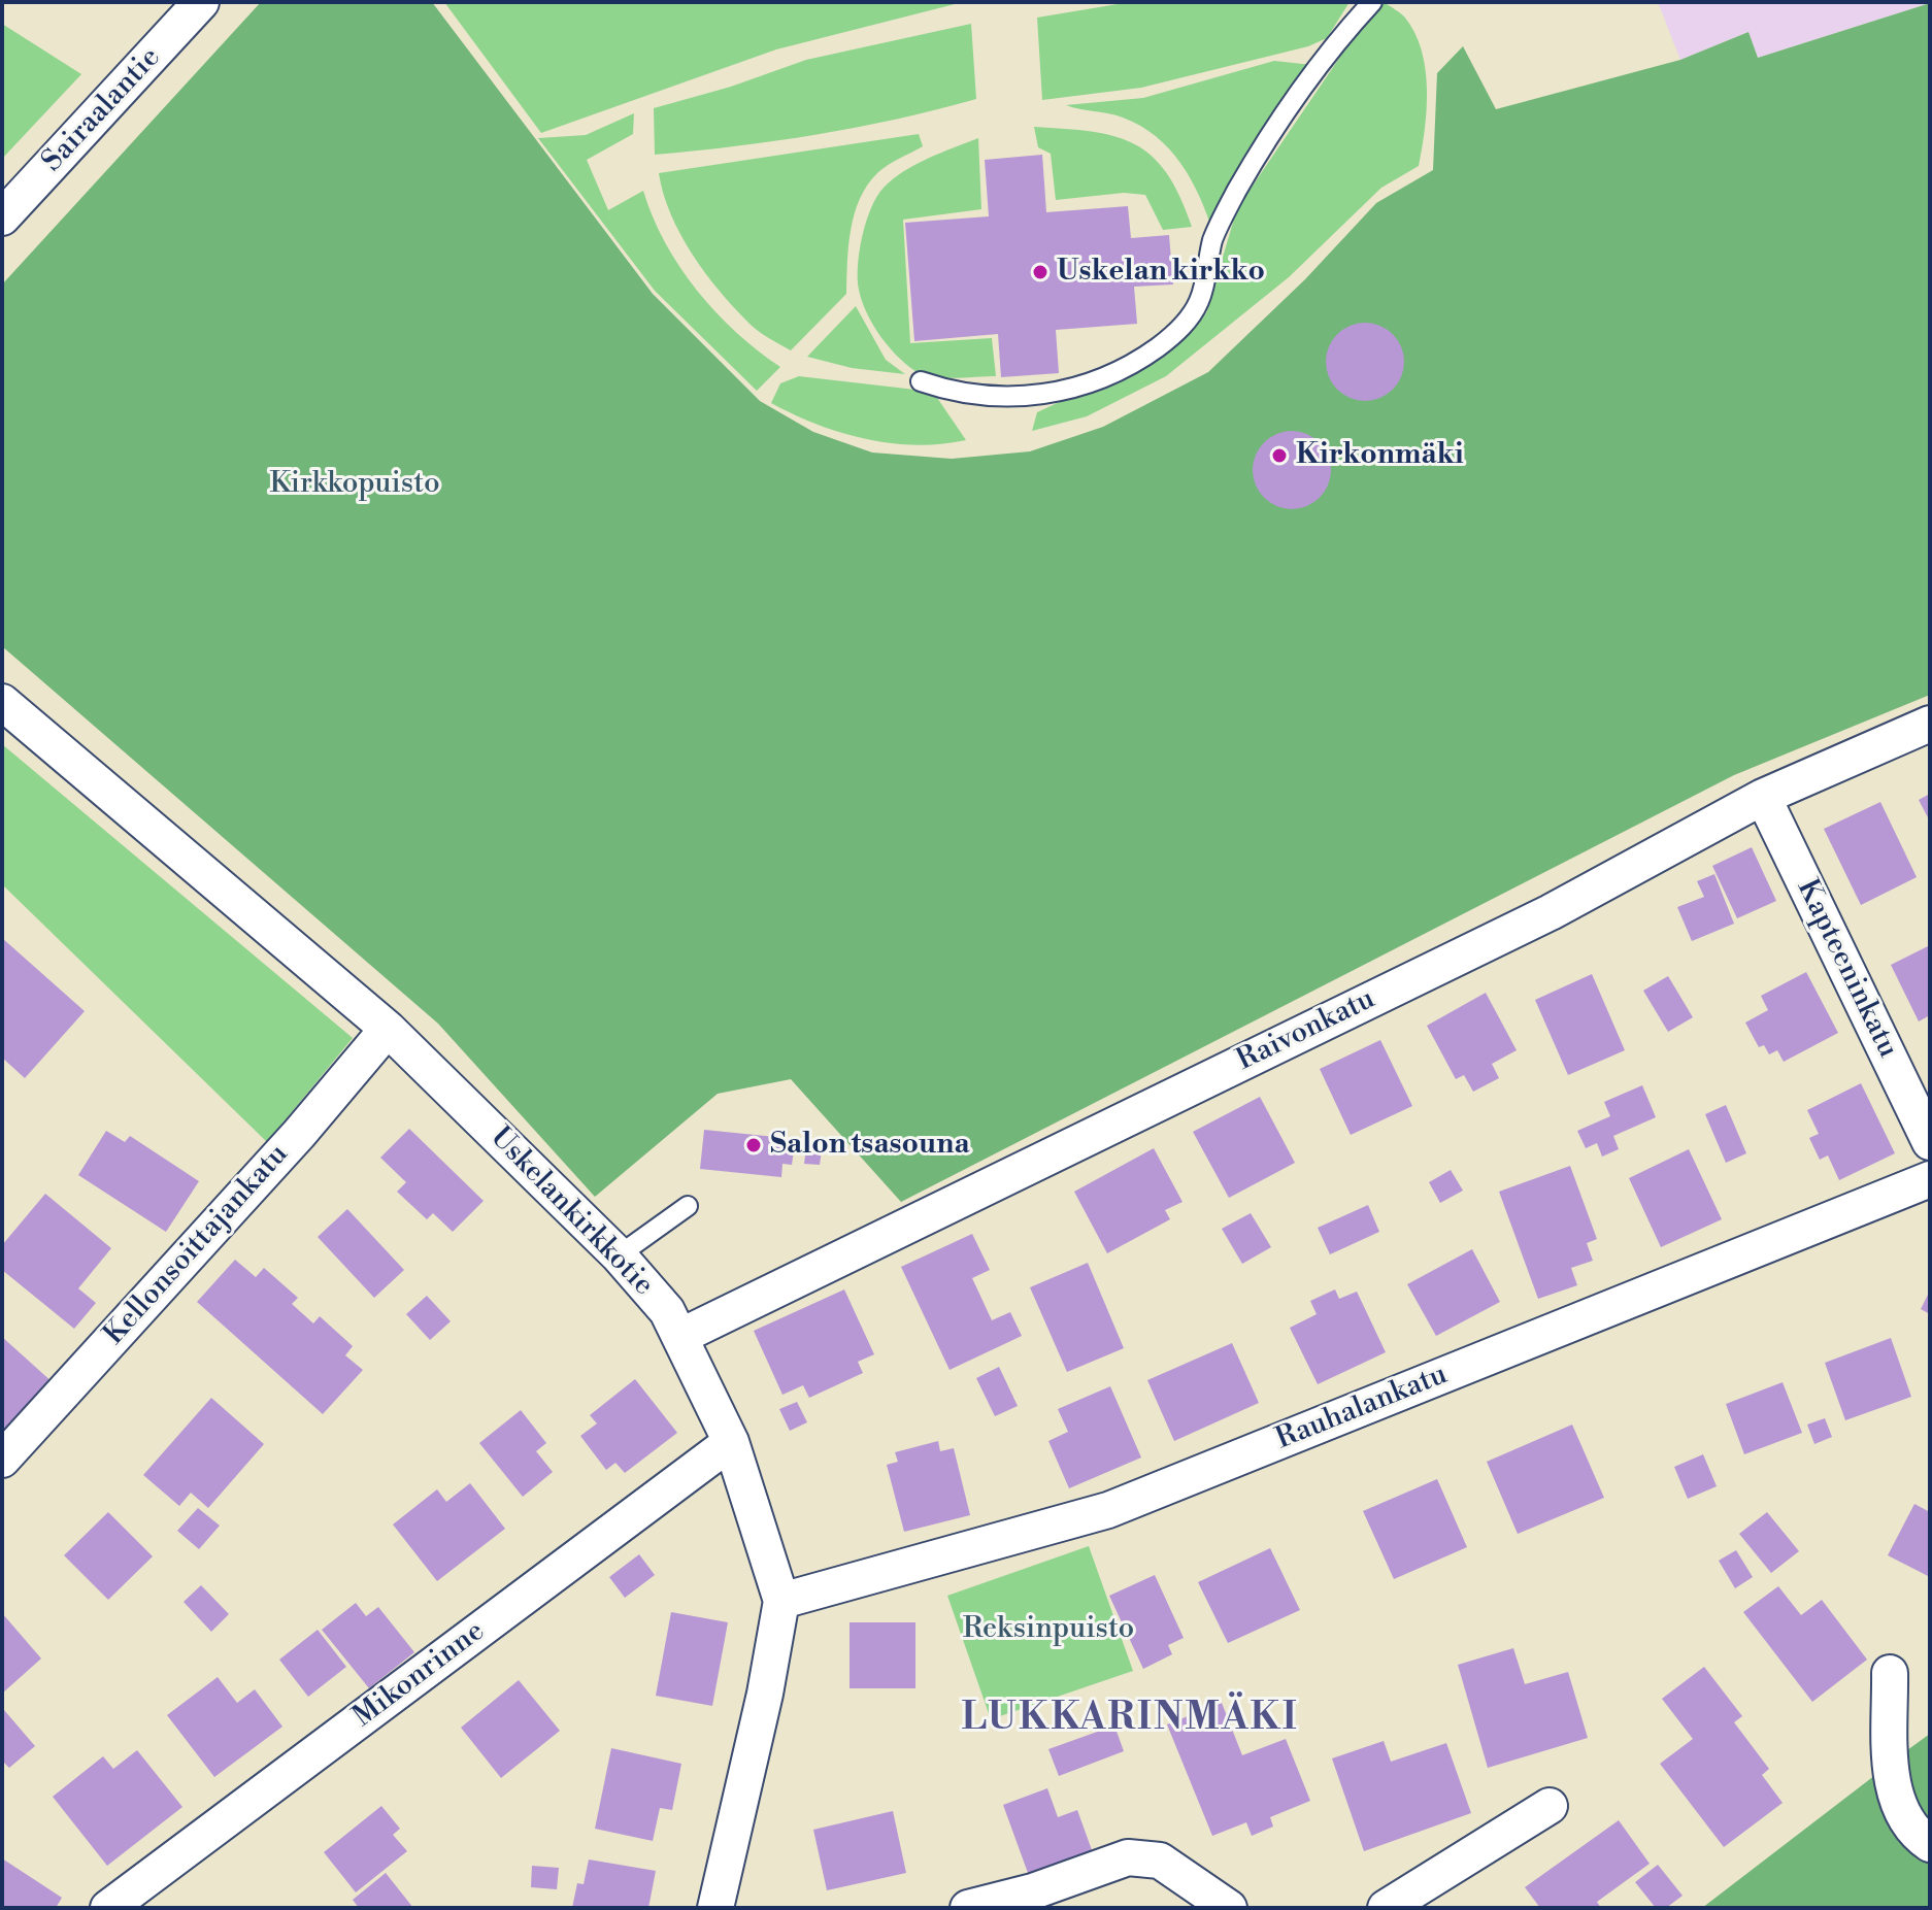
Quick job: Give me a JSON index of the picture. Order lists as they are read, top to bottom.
{
  "streets": {
    "street": [
      "Sairaalantie",
      "Kapteeninkatu",
      "Raivonkatu",
      "Uskelankirkkotie",
      "Kellonsoittajankatu",
      "Rauhalankatu",
      "Mikonrinne"
    ]
  },
  "crossings": [
    ["Kapteeninkatu", "Raivonkatu"],
    ["Raivonkatu", "Uskelankirkkotie"],
    ["Uskelankirkkotie", "Kellonsoittajankatu"],
    ["Uskelankirkkotie", "Rauhalankatu"],
    ["Uskelankirkkotie", "Mikonrinne"]
  ],
  "districts": ["LUKKARINMÄKI"],
  "parks": ["Kirkkopuisto", "Reksinpuisto"],
  "places": ["Uskelan kirkko", "Kirkonmäki", "Salon tsasouna"]
}
